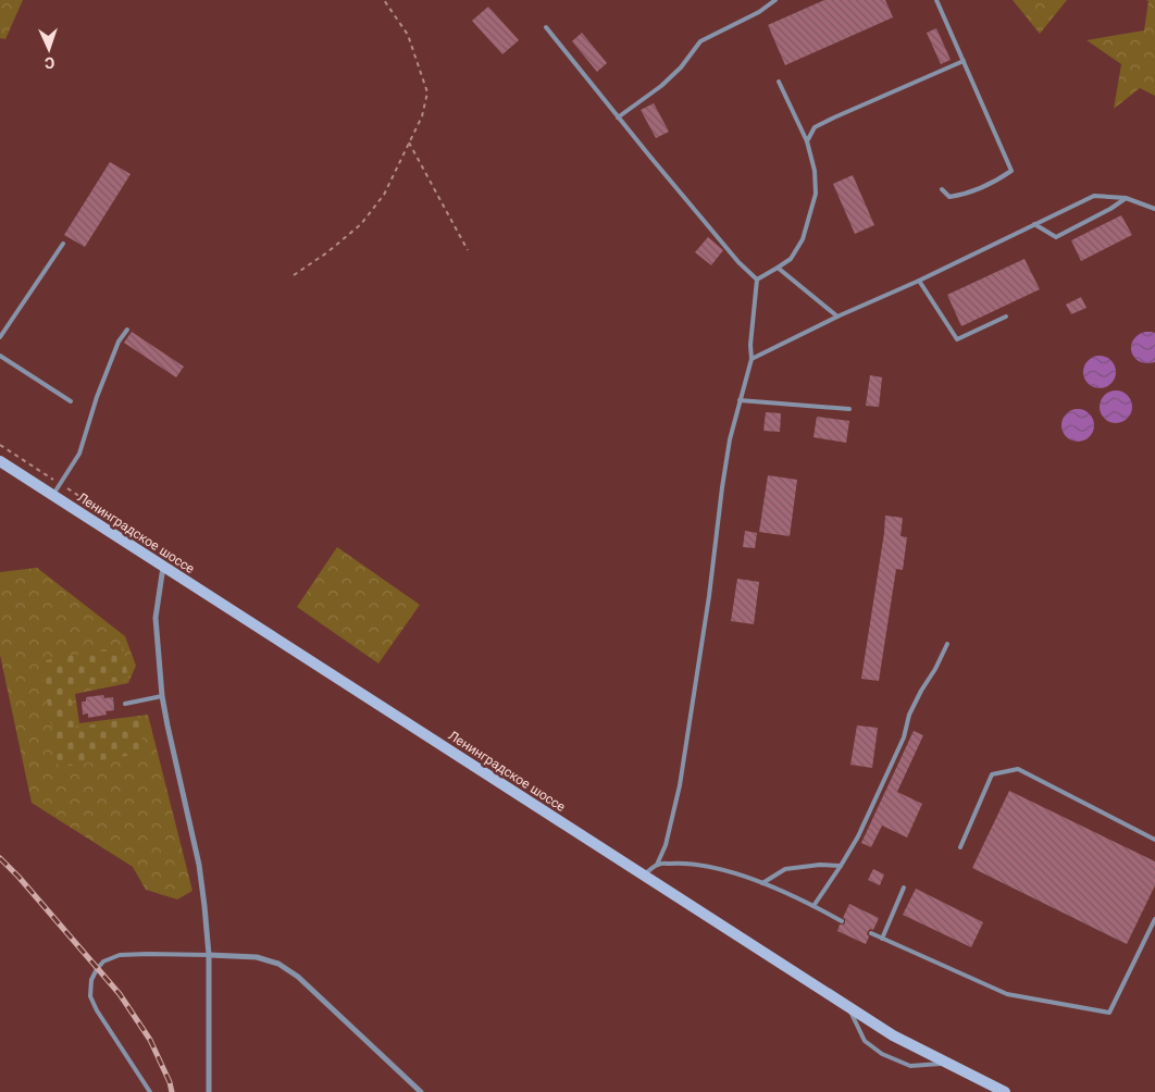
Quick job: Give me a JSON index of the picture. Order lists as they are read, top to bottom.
{
  "streets": {
    "main road": ["Ленинградское шоссе"]
  },
  "north": "bottom"
}
